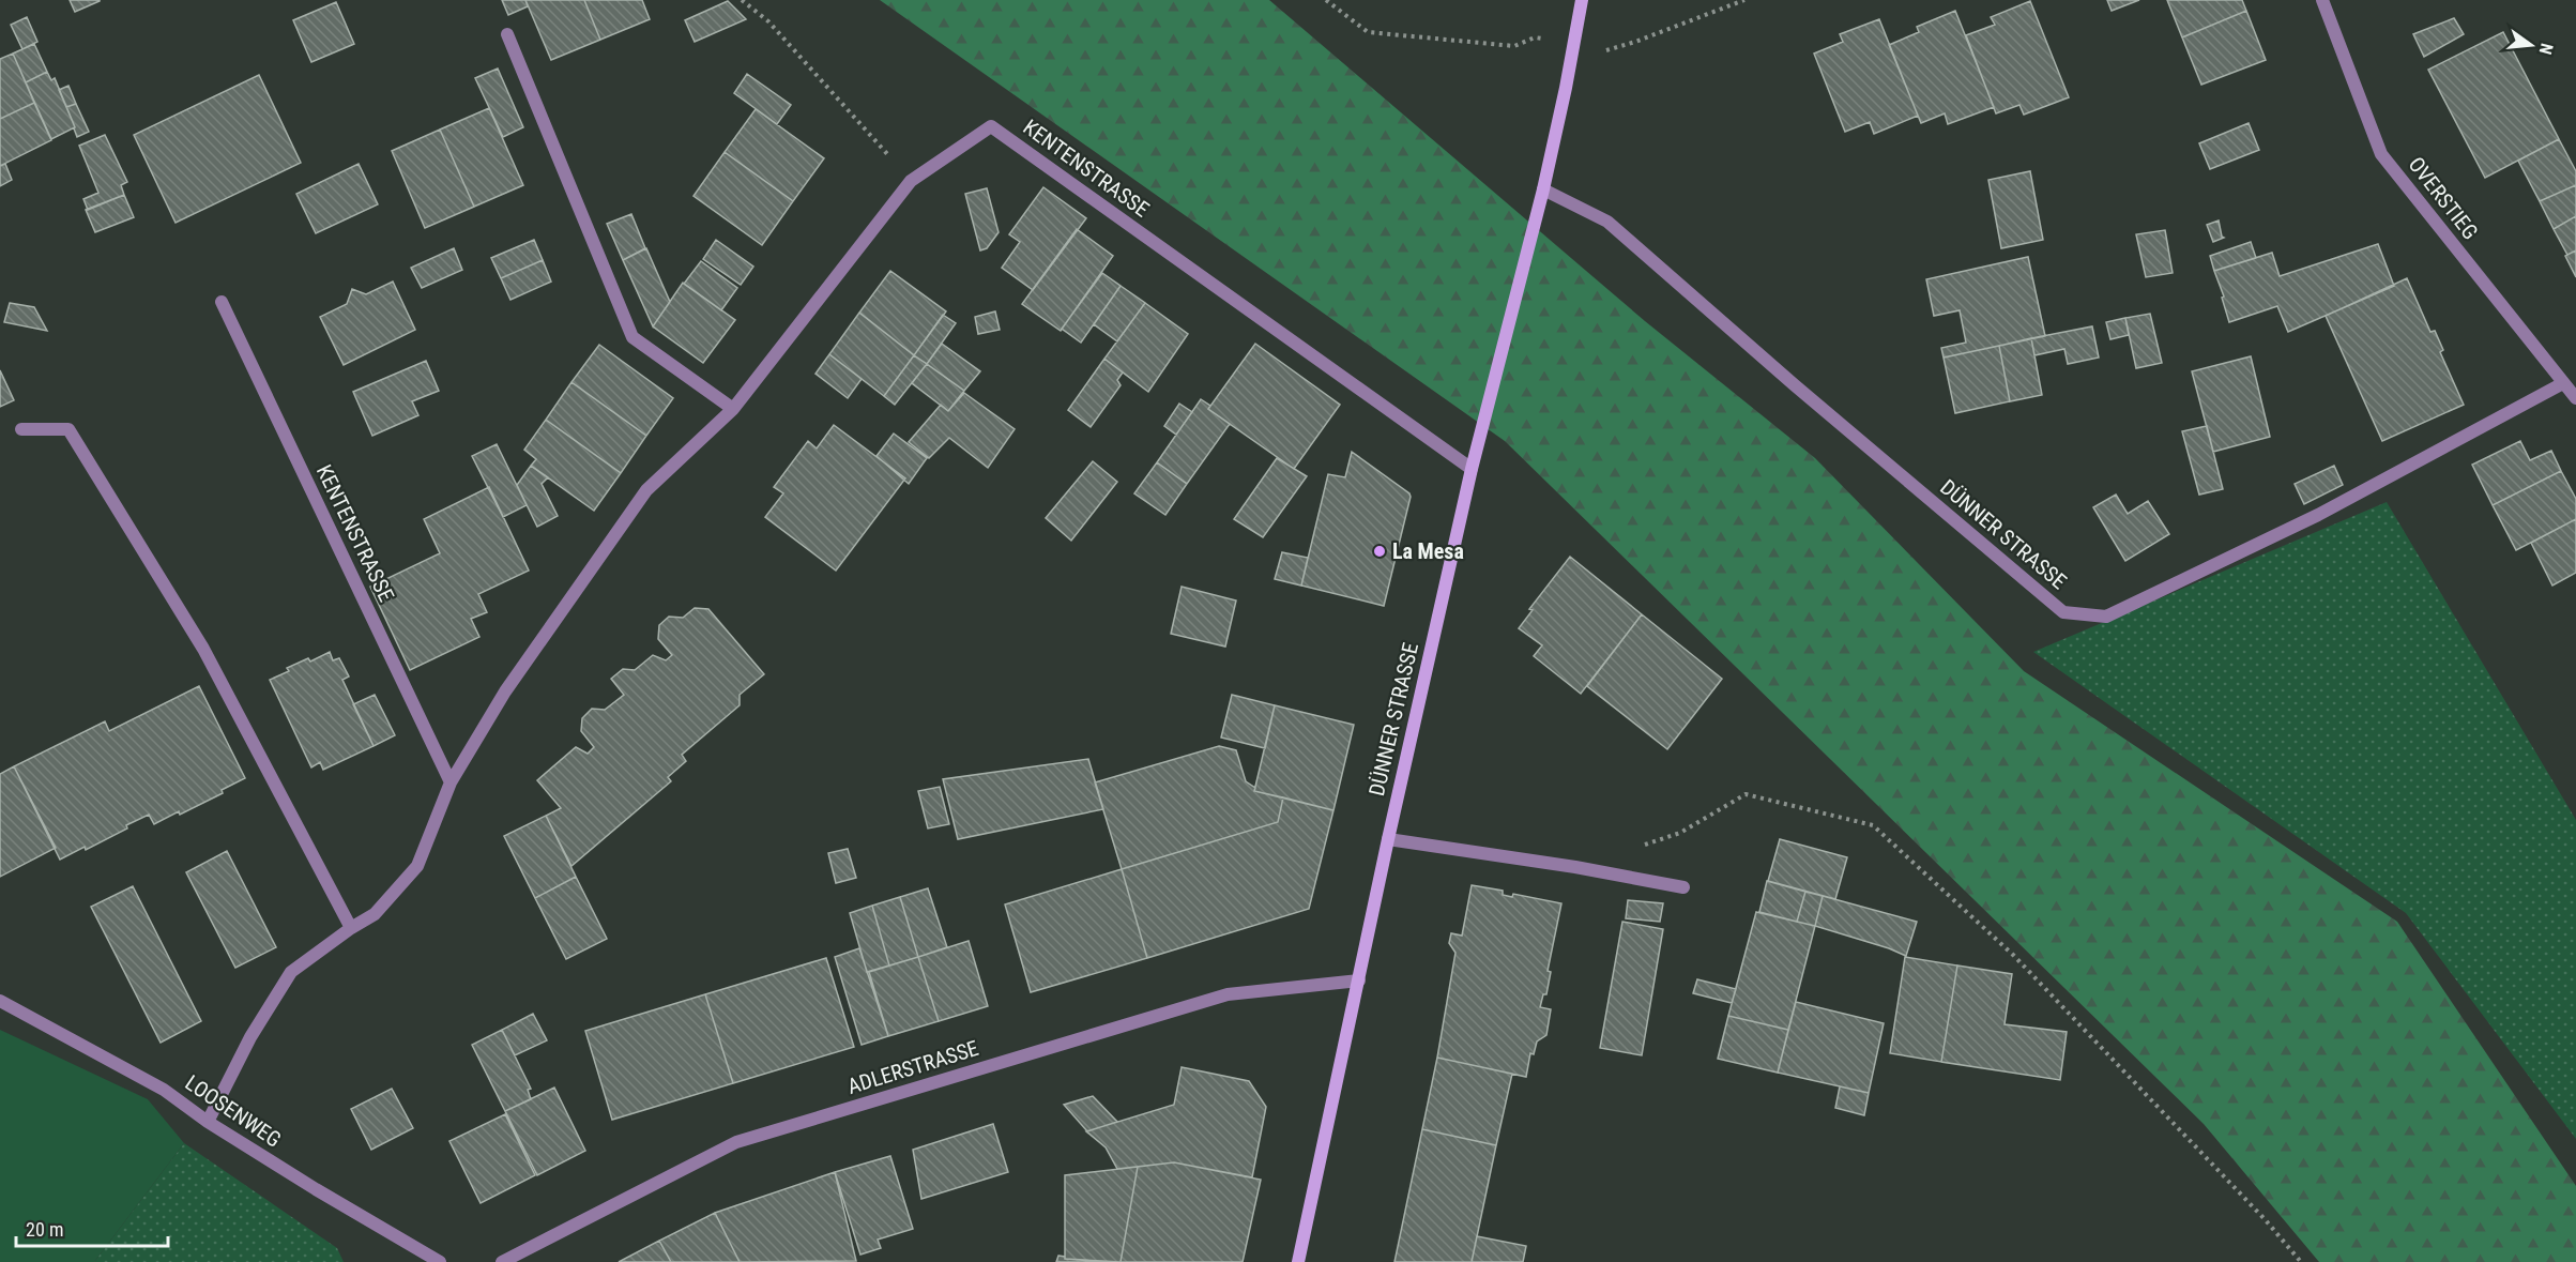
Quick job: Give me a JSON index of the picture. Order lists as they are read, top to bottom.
{
  "streets": {
    "street": [
      "KENTENSTRASSE",
      "OVERSTIEG",
      "DÜNNER STRASSE",
      "ADLERSTRASSE",
      "LOOSENWEG"
    ]
  },
  "crossings": [
    ["KENTENSTRASSE", "DÜNNER STRASSE"],
    ["KENTENSTRASSE", "LOOSENWEG"],
    ["OVERSTIEG", "DÜNNER STRASSE"],
    ["DÜNNER STRASSE", "ADLERSTRASSE"]
  ],
  "places": ["La Mesa"],
  "scale_bar": "20 m",
  "north": "right"
}
